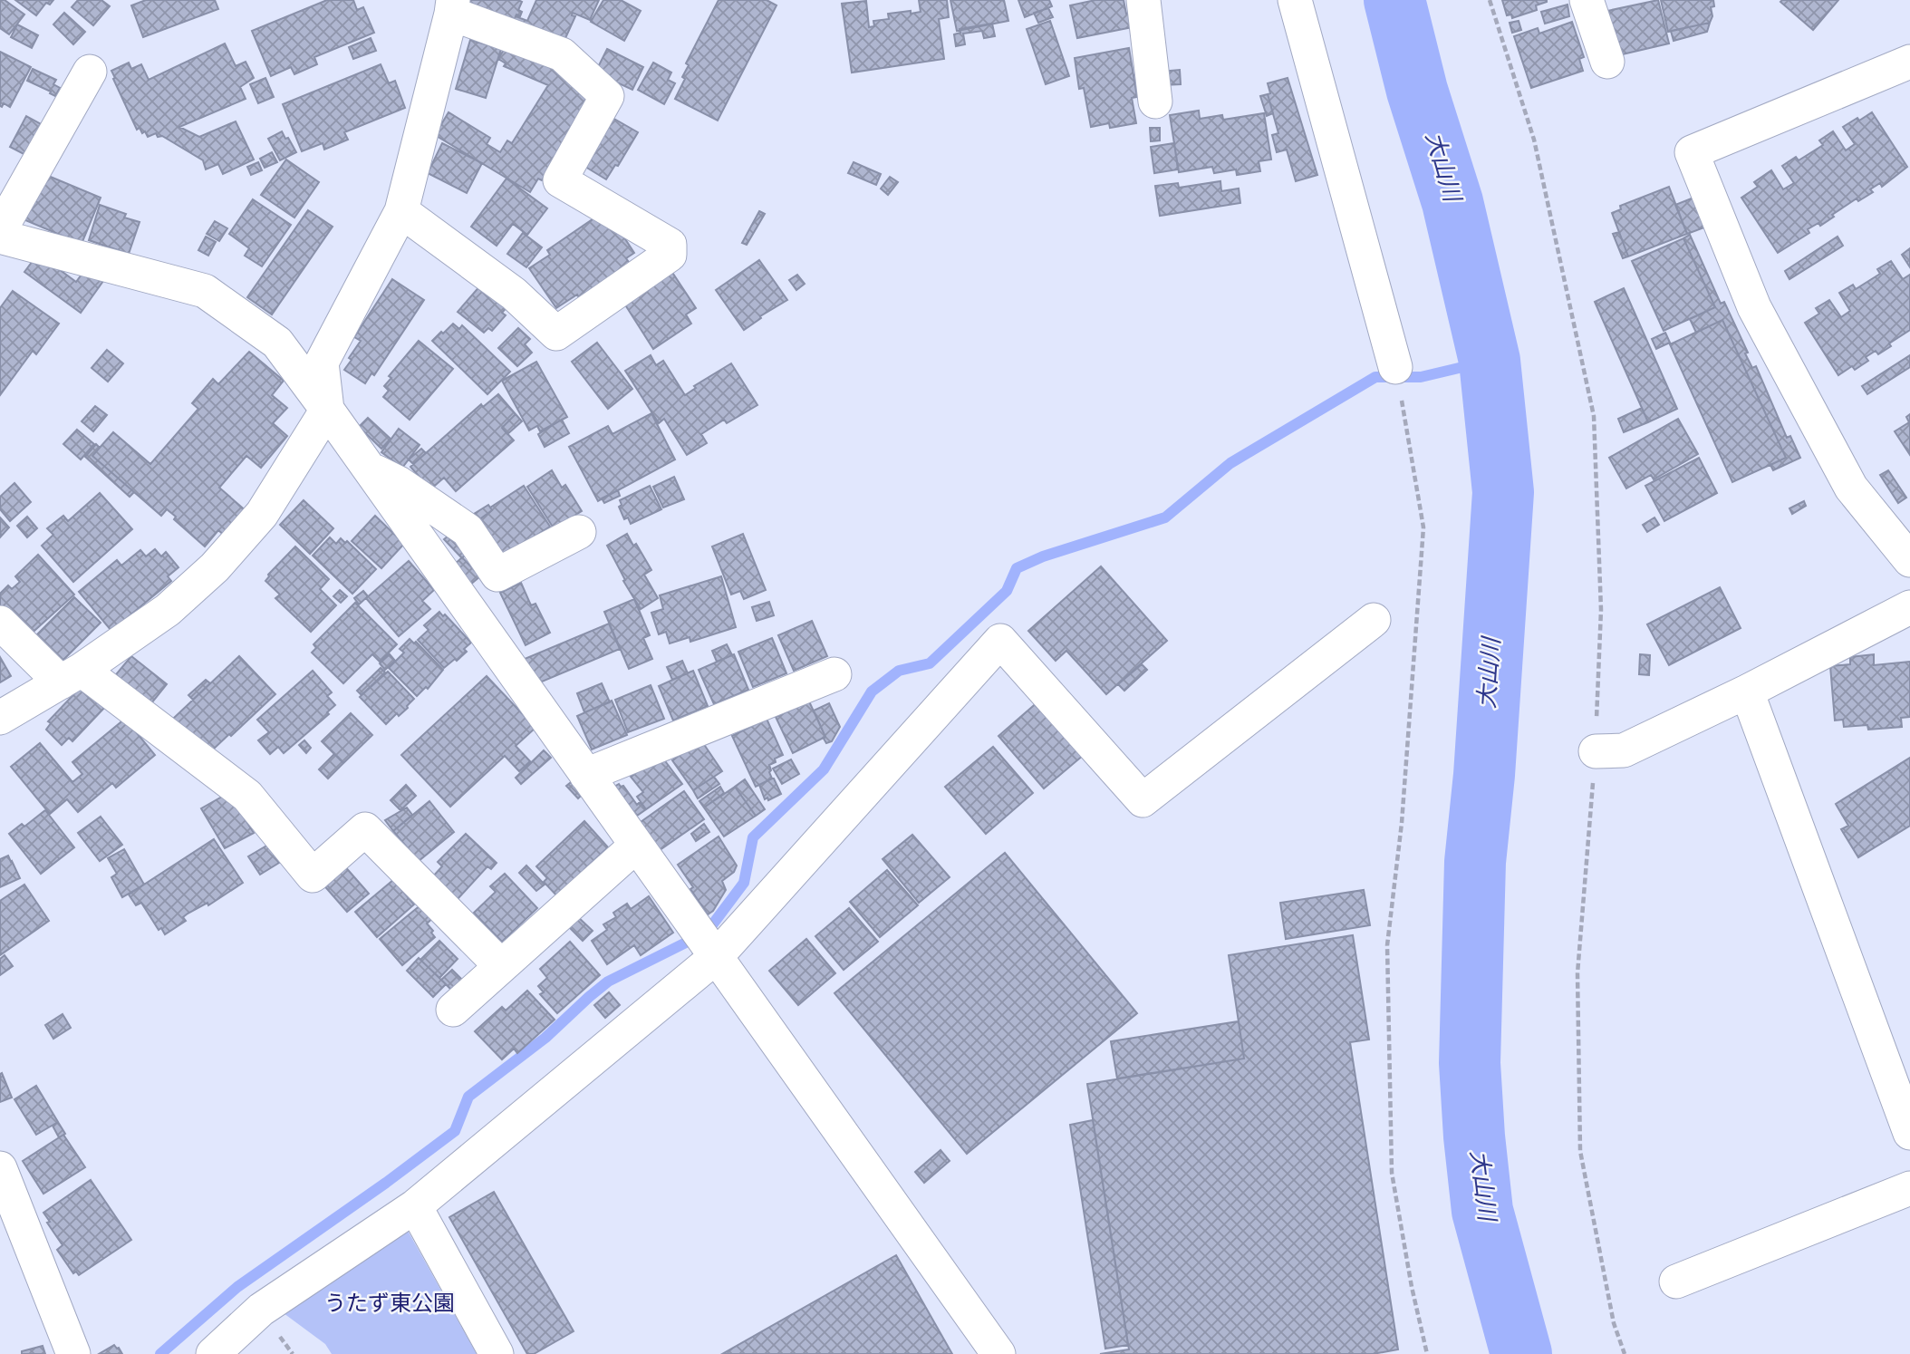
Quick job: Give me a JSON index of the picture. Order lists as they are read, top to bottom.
{
  "water": ["大山川"],
  "parks": ["うたず東公園"]
}
